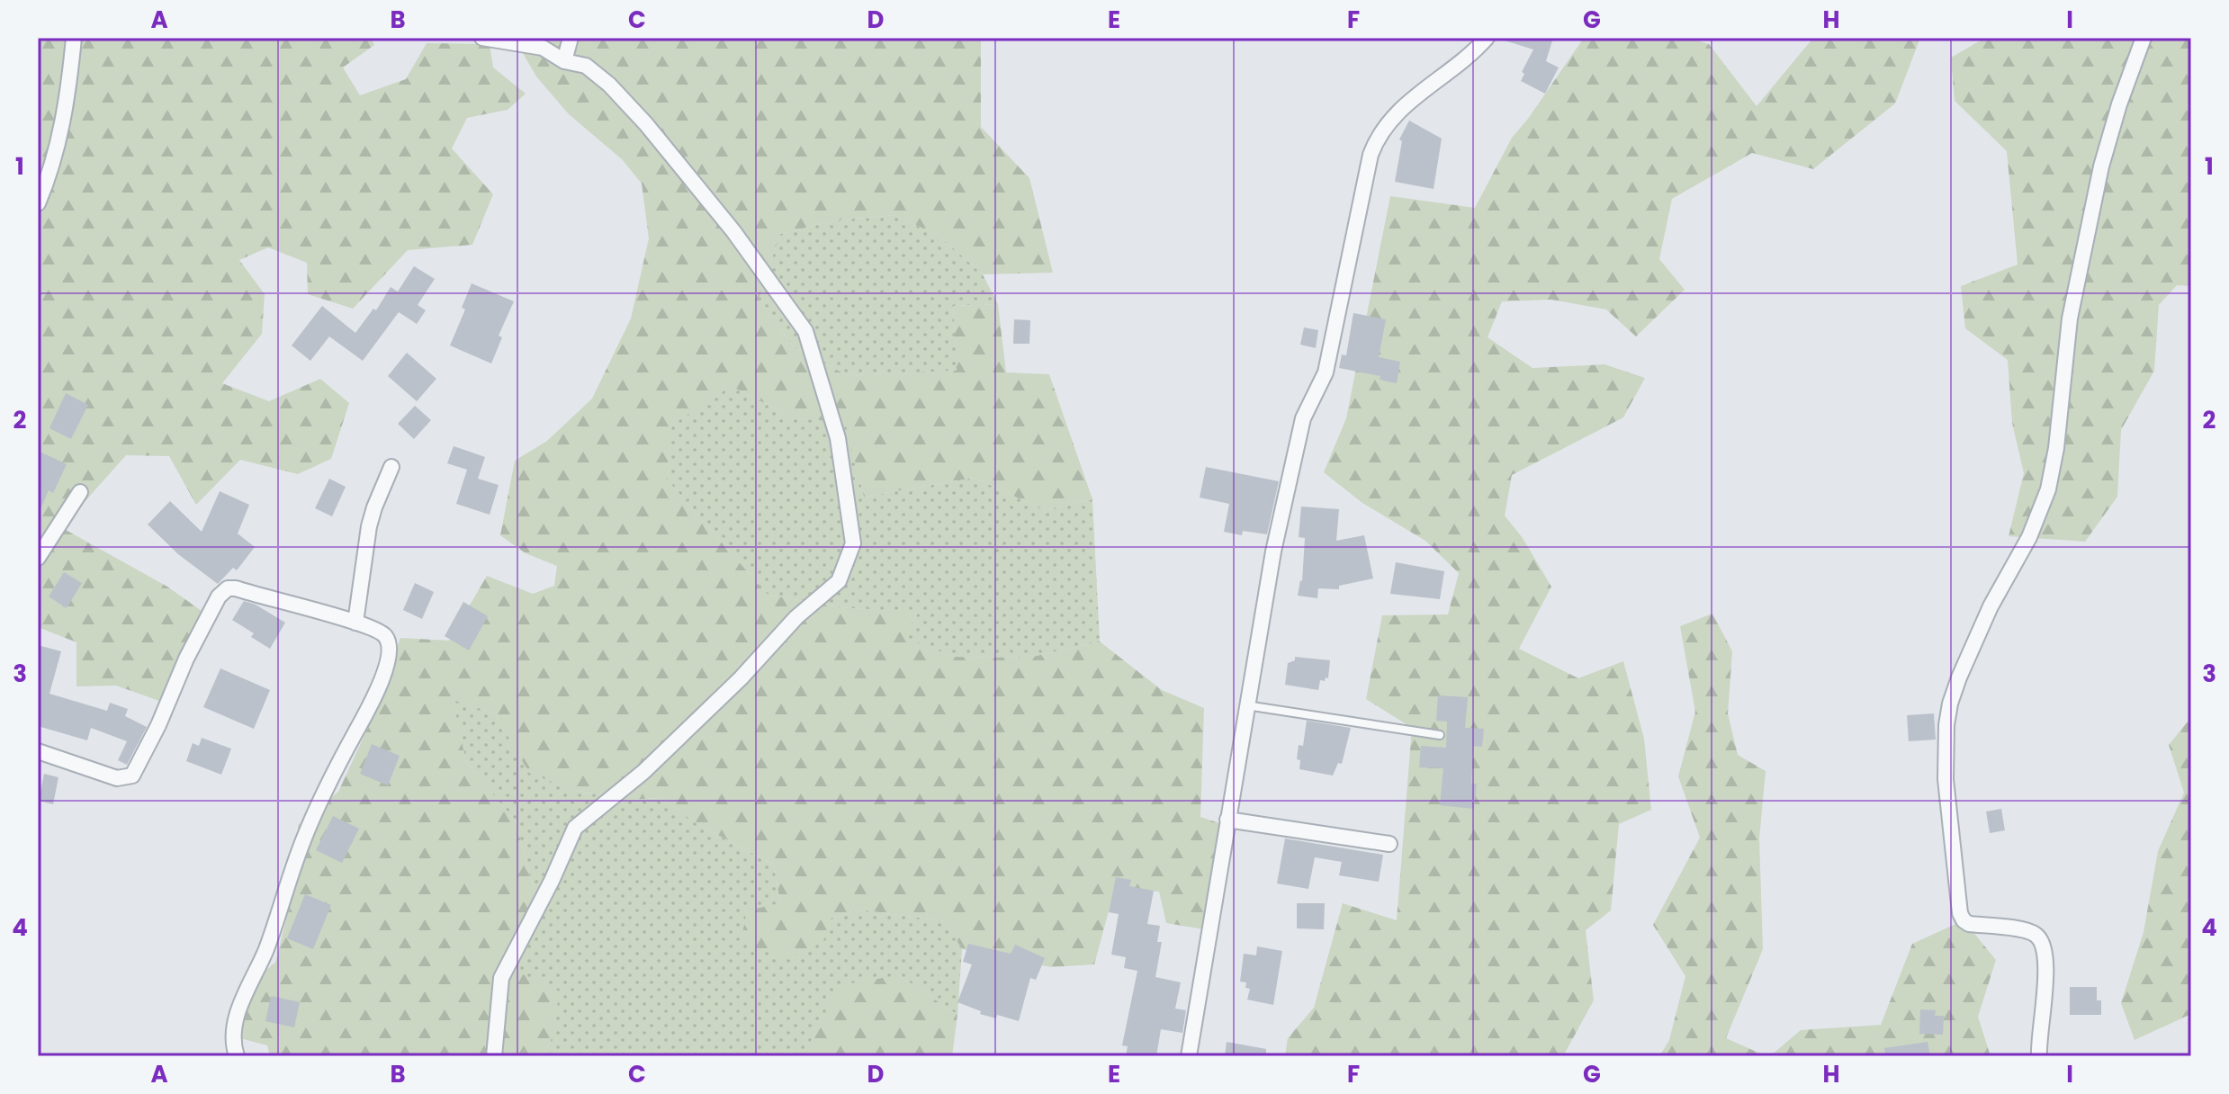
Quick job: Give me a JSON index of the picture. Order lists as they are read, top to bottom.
{
  "grid": {
    "columns": [
      "A",
      "B",
      "C",
      "D",
      "E",
      "F",
      "G",
      "H",
      "I"
    ],
    "rows": [
      "1",
      "2",
      "3",
      "4"
    ]
  }
}
